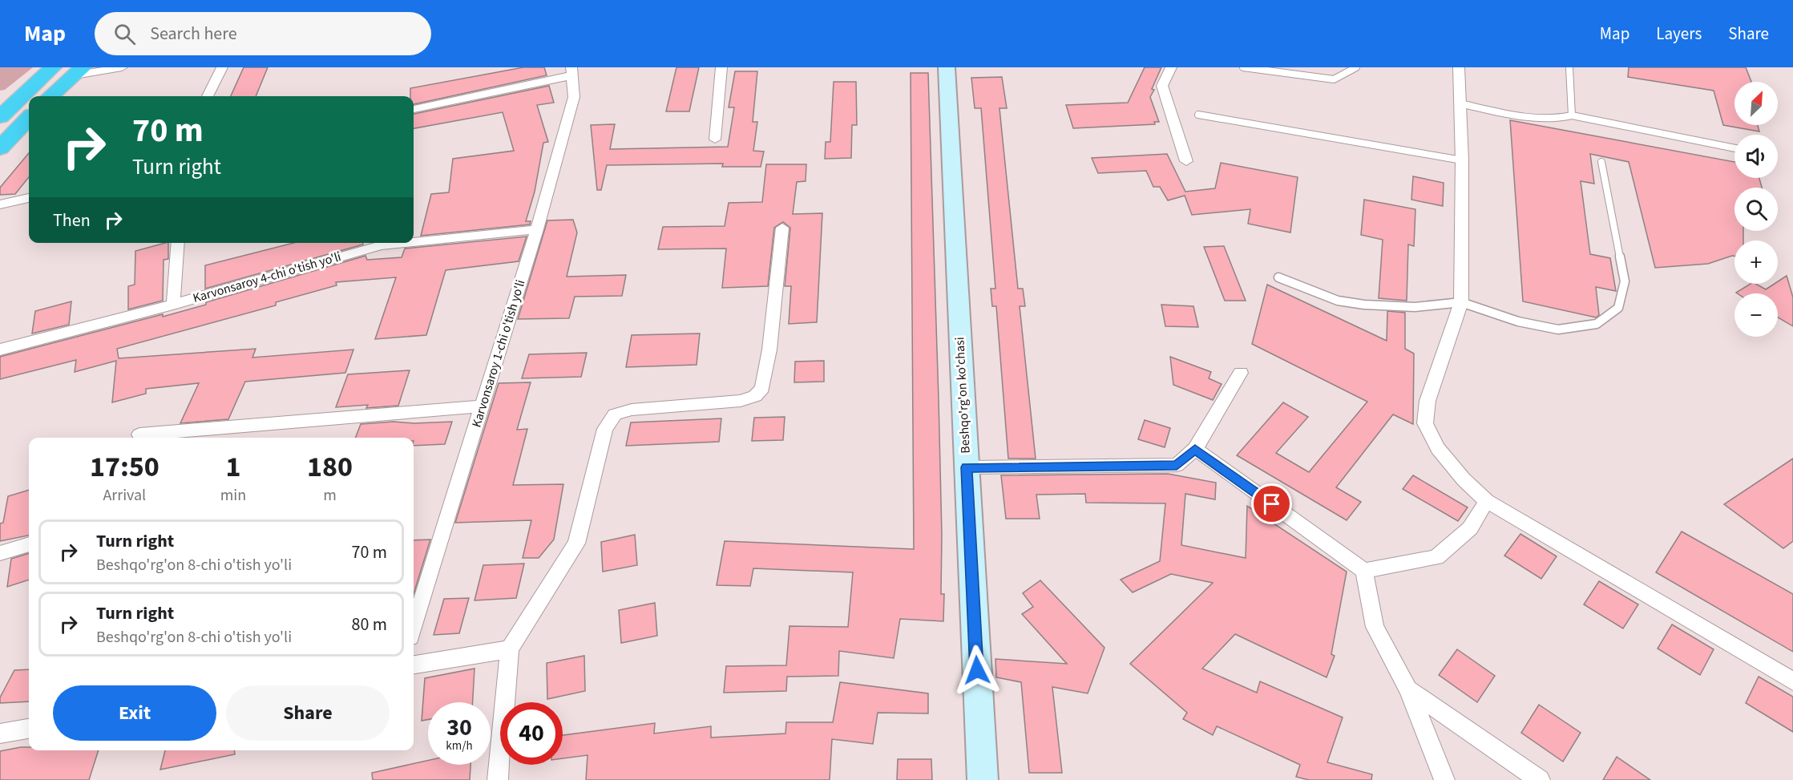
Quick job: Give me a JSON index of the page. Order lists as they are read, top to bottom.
{
  "streets": {
    "street": ["Karvonsaroy 4-chi o'tish yo'li", "Karvonsaroy 1-chi o'tish yo'li", "Beshqo'rg'on ko'chasi"]
  },
  "crossings": [
    ["Karvonsaroy 4-chi o'tish yo'li", "Karvonsaroy 1-chi o'tish yo'li"]
  ],
  "north": "top right",
  "page": {
    "header": "Map",
    "search": "Search here",
    "nav": ["Map", "Layers", "Share"],
    "map_buttons": ["+", "−"],
    "turn": ["70 m", "Turn right"],
    "then": "Then",
    "eta": [
      "17:50",
      "Arrival",
      "1",
      "min",
      "180",
      "m"
    ],
    "list": [
      {
        "name": "Turn right",
        "note": "Beshqo'rg'on 8-chi o'tish yo'li",
        "value": "70 m"
      },
      {
        "name": "Turn right",
        "note": "Beshqo'rg'on 8-chi o'tish yo'li",
        "value": "80 m"
      }
    ],
    "buttons": ["Exit", "Share"],
    "speed": "30 km/h",
    "limit": "40"
  }
}
